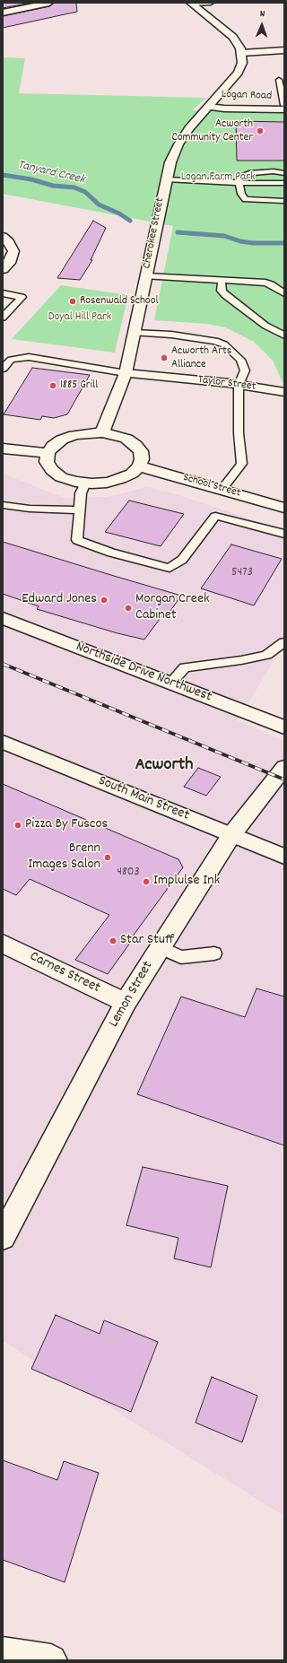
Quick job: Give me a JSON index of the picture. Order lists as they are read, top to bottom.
{
  "streets": {
    "street": [
      "Logan Road",
      "Cherokee Street",
      "Taylor Street",
      "School Street",
      "Northside Drive Northwest",
      "South Main Street",
      "Carnes Street",
      "Lemon Street"
    ]
  },
  "crossings": [
    ["Logan Road", "Cherokee Street"],
    ["Cherokee Street", "Taylor Street"],
    ["South Main Street", "Lemon Street"],
    ["Carnes Street", "Lemon Street"]
  ],
  "districts": ["Acworth"],
  "water": ["Tanyard Creek"],
  "parks": ["Logan Farm Park", "Doyal Hill Park"],
  "places": [
    "Acworth Community Center",
    "Rosenwald School",
    "Acworth Arts Alliance",
    "1885 Grill",
    "Edward Jones",
    "Morgan Creek Cabinet",
    "Pizza By Fuscos",
    "Brenn Images Salon",
    "Implulse Ink",
    "Star Stuff"
  ],
  "house_numbers": ["5473", "4803"],
  "north": "top"
}
